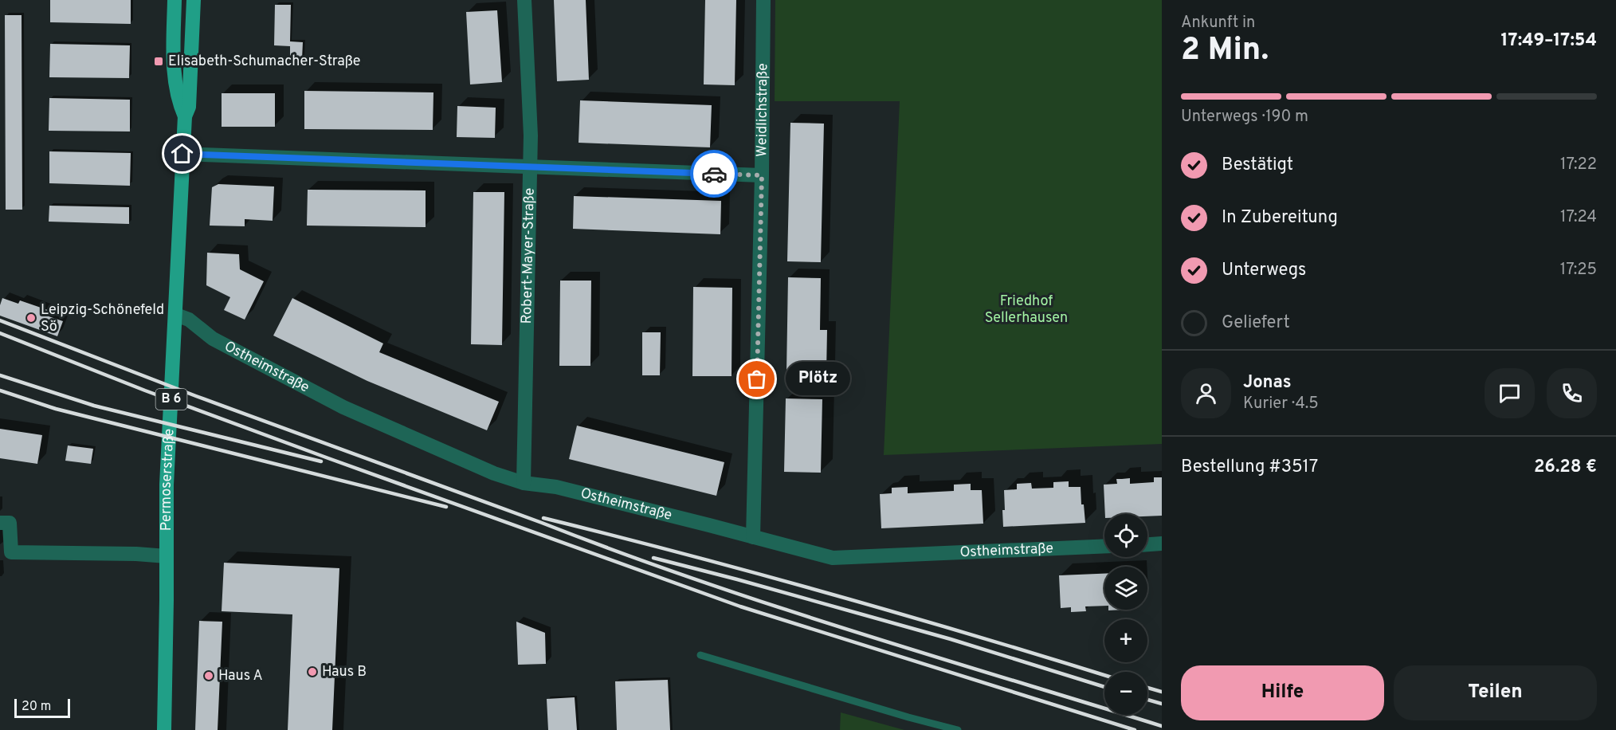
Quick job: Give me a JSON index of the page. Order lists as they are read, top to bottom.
{
  "streets": {
    "main road": ["B 6", "Permoserstraße"],
    "street": ["Weidlichstraße", "Robert-Mayer-Straße", "Ostheimstraße"]
  },
  "crossings": [
    ["Weidlichstraße", "Ostheimstraße"],
    ["Robert-Mayer-Straße", "Ostheimstraße"],
    ["Ostheimstraße", "Permoserstraße"]
  ],
  "parks": ["Friedhof Sellerhausen"],
  "places": {
    "transit": ["Elisabeth-Schumacher-Straße"],
    "other": [
      "Leipzig-Schönefeld Sö",
      "Plötz",
      "Haus B",
      "Haus A"
    ]
  },
  "scale_bar": "20 m",
  "page": {
    "heading": ["2 Min.", "Ankunft in", "17:49–17:54"],
    "panel": [
      "Jonas",
      "Kurier · 4.5",
      "Bestellung #3517",
      "26.28 €"
    ],
    "bar": "Unterwegs · 190 m",
    "list": [
      ["Bestätigt", "17:22"],
      ["In Zubereitung", "17:24"],
      ["Unterwegs", "17:25"],
      "Geliefert"
    ],
    "bubble": "Plötz",
    "map_buttons": ["+", "−"],
    "buttons": ["Hilfe", "Teilen"],
    "scale": "20 m"
  }
}
